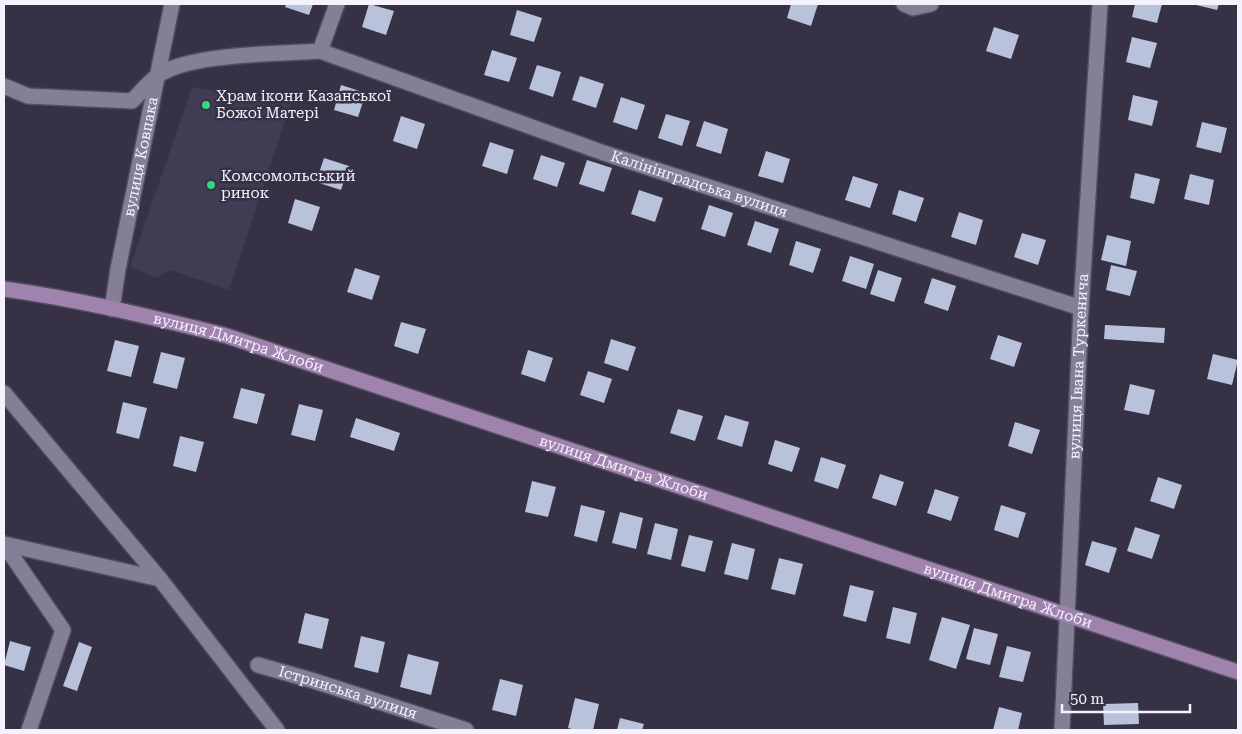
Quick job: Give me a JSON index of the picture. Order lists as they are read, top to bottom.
{
  "streets": {
    "main road": ["вулиця Дмитра Жлоби"],
    "street": [
      "вулиця Ковпака",
      "Калінінградська вулиця",
      "вулиця Івана Туркенича",
      "Істринська вулиця"
    ]
  },
  "crossings": [
    ["вулиця Ковпака", "вулиця Дмитра Жлоби"],
    ["Калінінградська вулиця", "вулиця Івана Туркенича"],
    ["вулиця Дмитра Жлоби", "вулиця Івана Туркенича"]
  ],
  "places": ["Храм ікони Казанської Божої Матері", "Комсомольський ринок"],
  "scale_bar": "50 m"
}
